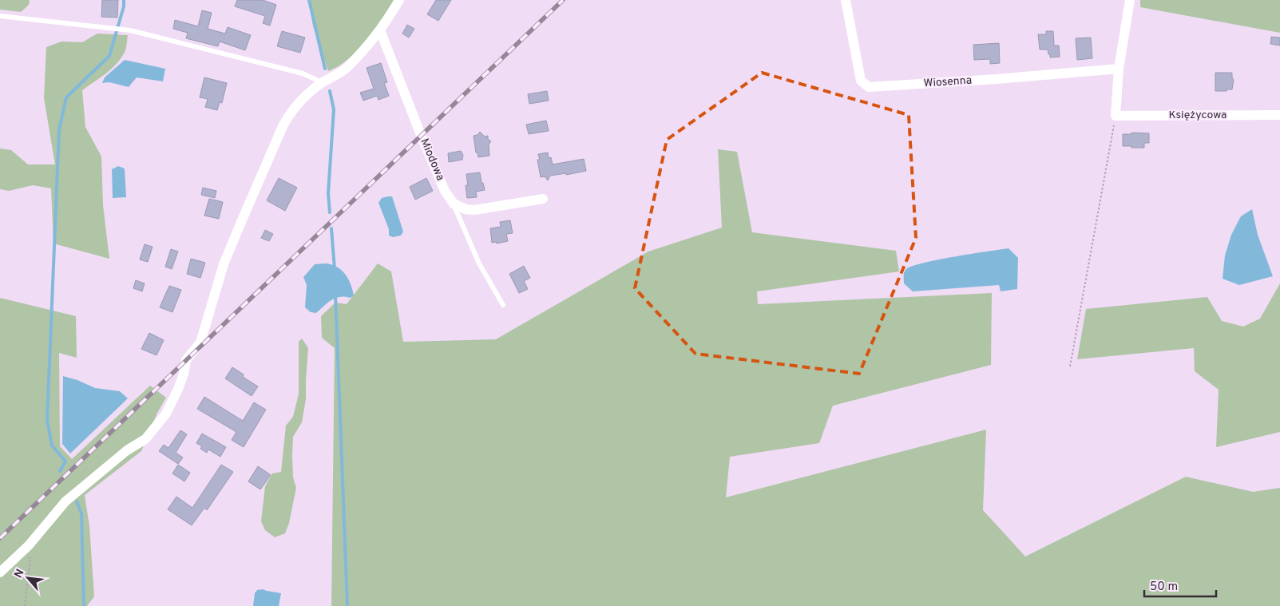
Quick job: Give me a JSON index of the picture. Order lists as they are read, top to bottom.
{
  "streets": {
    "street": ["Wiosenna", "Księżycowa", "Miodowa"]
  },
  "scale_bar": "50 m",
  "north": "top left"
}
